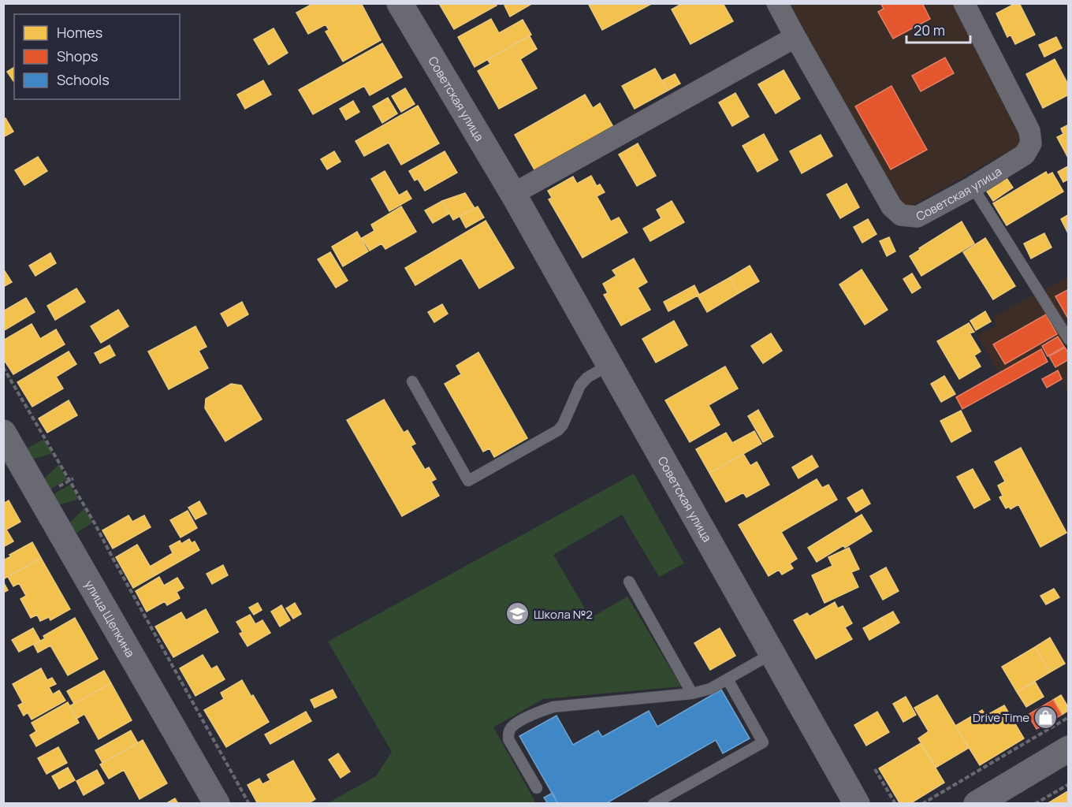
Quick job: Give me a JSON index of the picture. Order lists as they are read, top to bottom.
{
  "streets": {
    "street": ["Советская улица", "улица Щепкина"]
  },
  "places": {
    "school or university": ["Школа №2"],
    "shop": ["Drive Time"]
  },
  "legend": ["Homes", "Shops", "Schools"],
  "scale_bar": "20 m"
}
